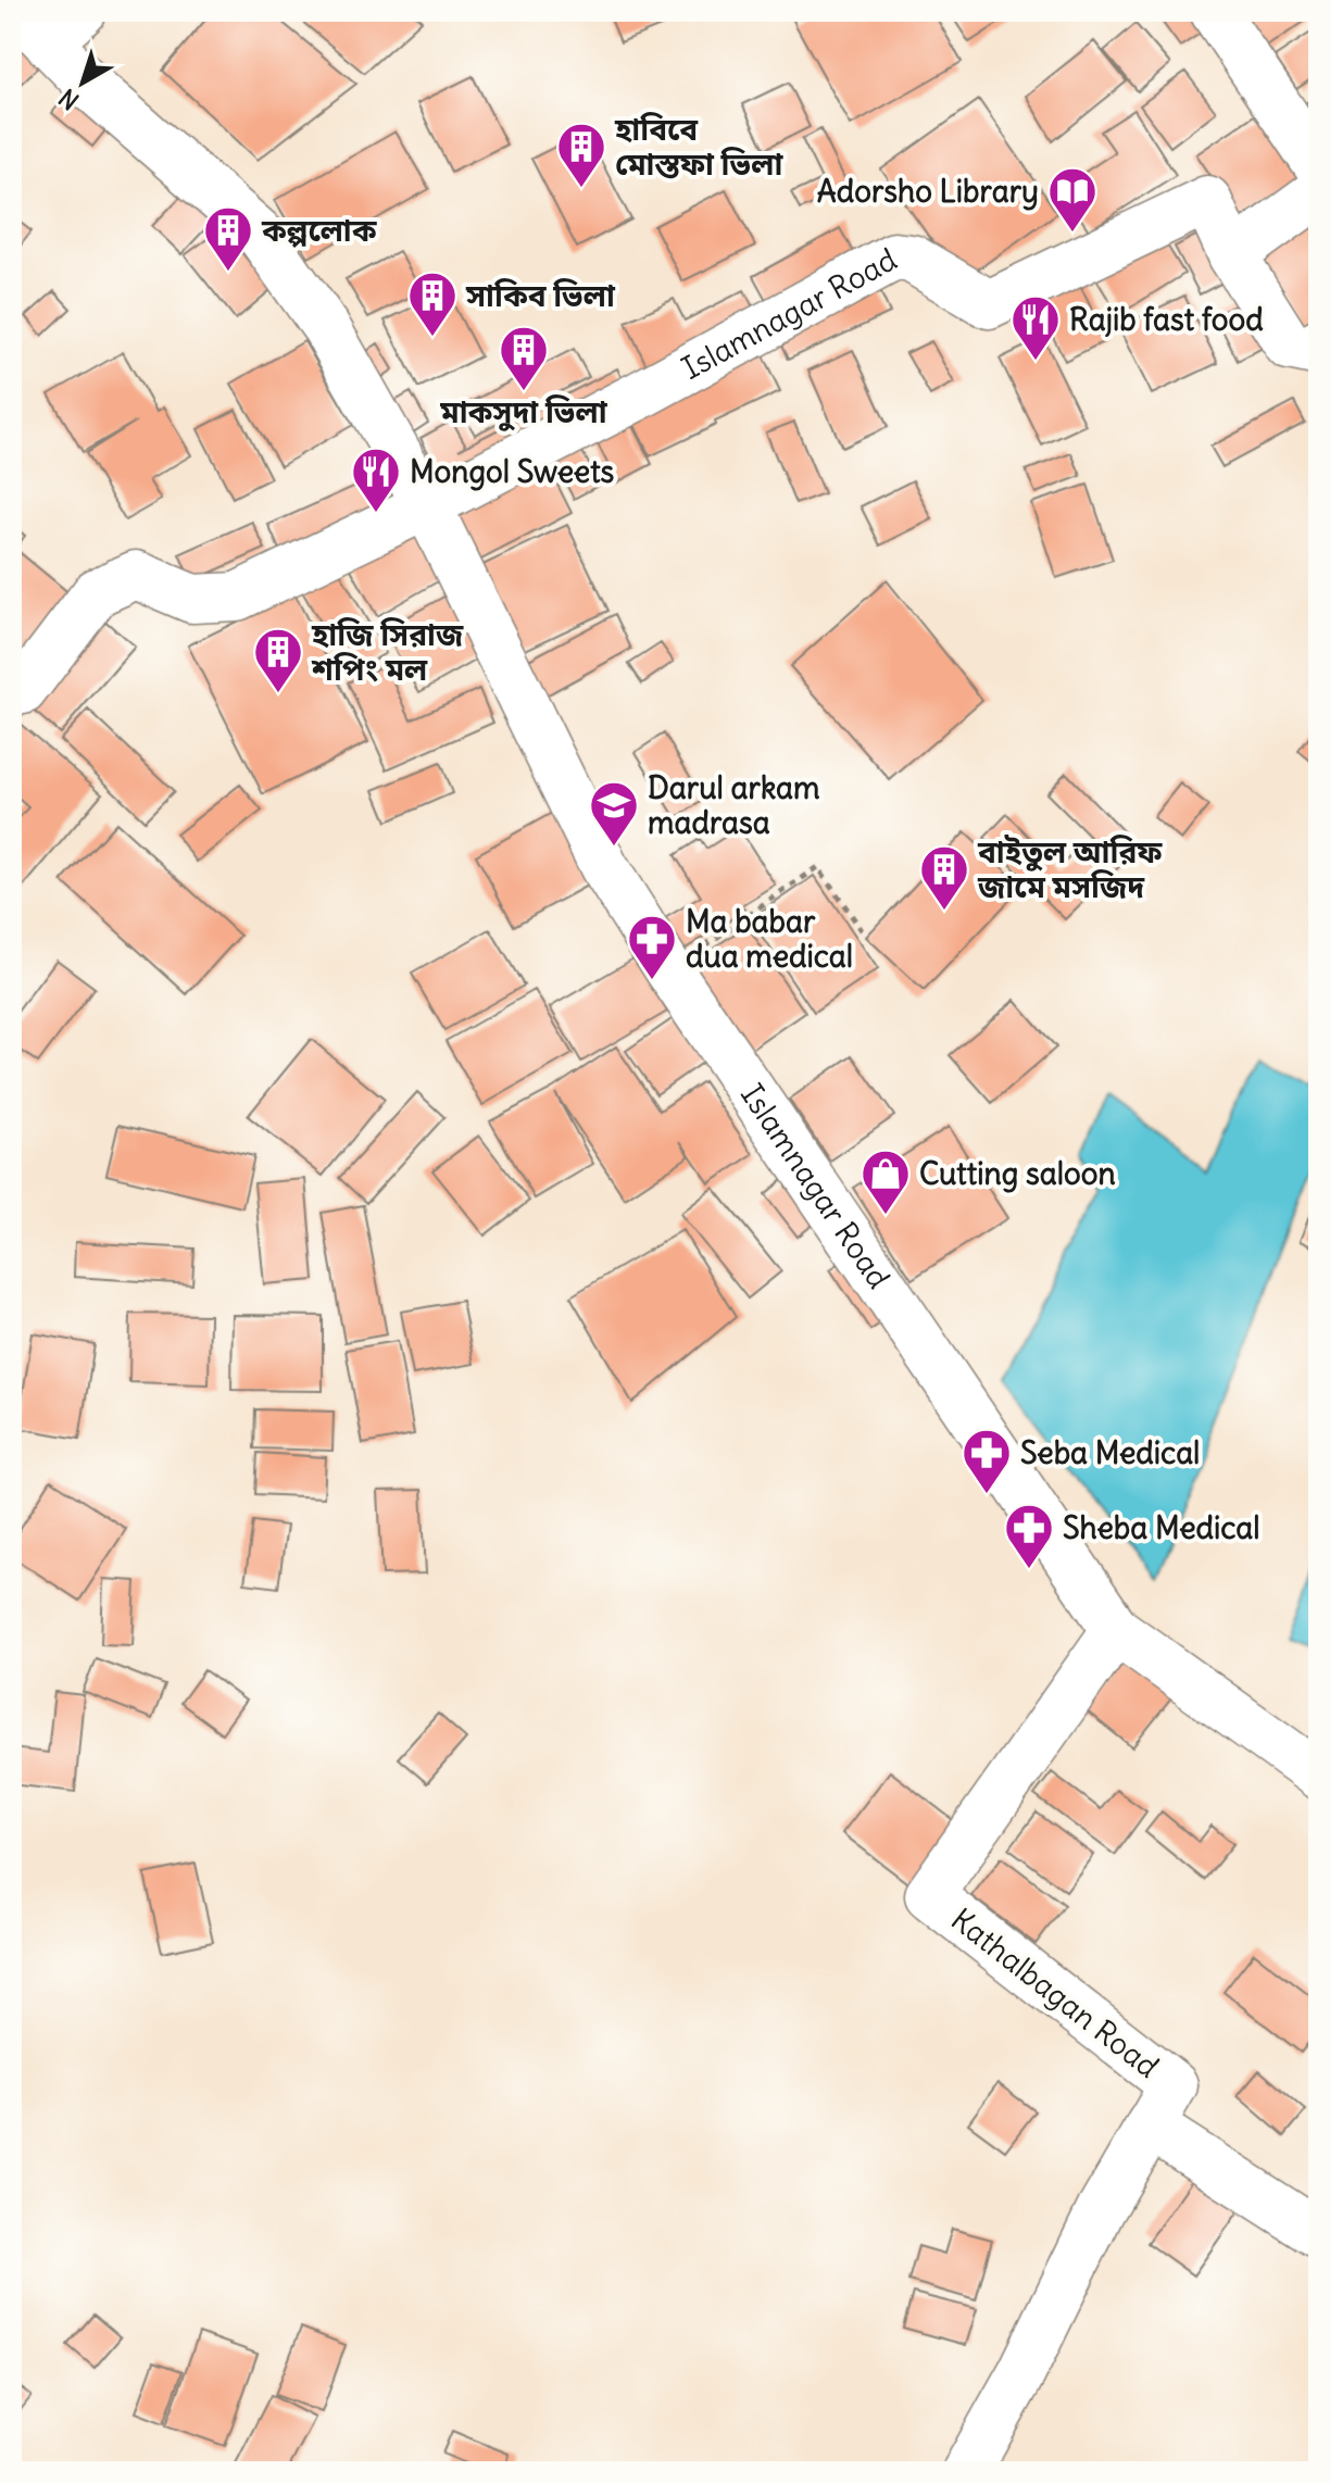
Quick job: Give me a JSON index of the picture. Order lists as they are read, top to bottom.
{
  "streets": {
    "street": ["Islamnagar Road", "Kathalbagan Road"]
  },
  "crossings": [
    ["Islamnagar Road", "Kathalbagan Road"]
  ],
  "places": {
    "building": [
      "হাবিবে মোস্তফা ভিলা",
      "কল্পলোক",
      "সাকিব ভিলা",
      "মাকসুদা ভিলা",
      "হাজি সিরাজ শপিং মল",
      "বাইতুল আরিফ জামে মসজিদ"
    ],
    "library": ["Adorsho Library"],
    "restaurant": ["Rajib fast food", "Mongol Sweets"],
    "school or university": ["Darul arkam madrasa"],
    "pharmacy": ["Ma babar dua medical", "Seba Medical", "Sheba Medical"],
    "shop": ["Cutting saloon"]
  },
  "north": "bottom left"
}
